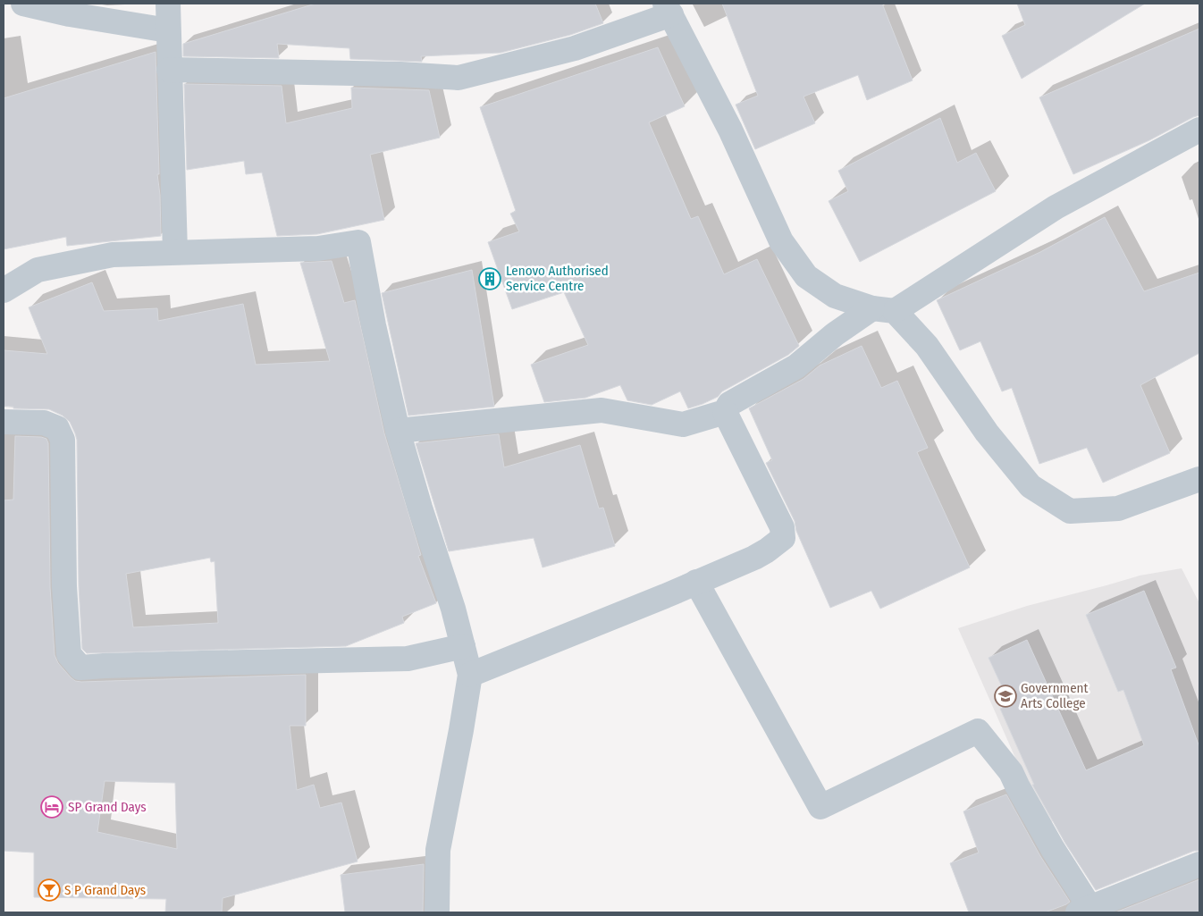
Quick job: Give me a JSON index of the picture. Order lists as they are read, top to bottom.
{
  "places": {
    "building": ["Lenovo Authorised Service Centre"],
    "school or university": ["Government Arts College"],
    "hotel": ["SP Grand Days"],
    "bar": ["S P Grand Days"]
  }
}
